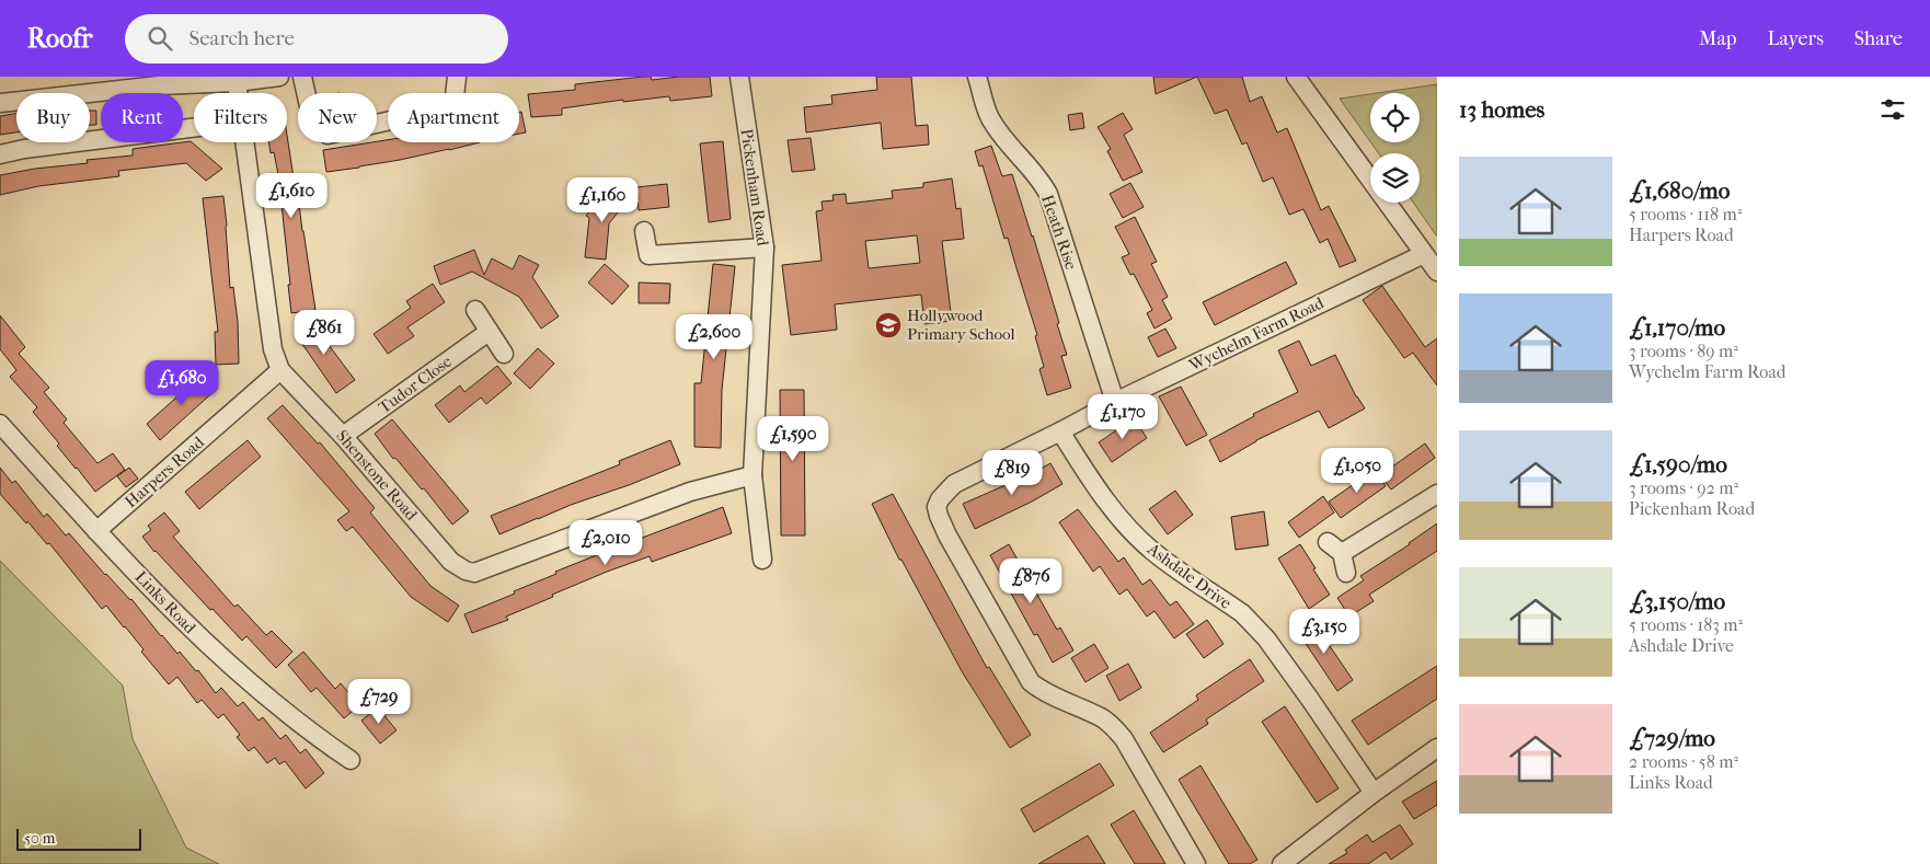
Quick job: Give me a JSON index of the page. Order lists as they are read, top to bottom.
{
  "streets": {
    "street": [
      "Pickenham Road",
      "Heath Rise",
      "Wychelm Farm Road",
      "Tudor Close",
      "Harpers Road",
      "Shenstone Road",
      "Ashdale Drive",
      "Links Road"
    ]
  },
  "crossings": [
    ["Pickenham Road", "Shenstone Road"],
    ["Heath Rise", "Wychelm Farm Road"],
    ["Wychelm Farm Road", "Ashdale Drive"],
    ["Tudor Close", "Shenstone Road"],
    ["Harpers Road", "Shenstone Road"],
    ["Harpers Road", "Links Road"]
  ],
  "places": {
    "school or university": ["Hollywood Primary School"]
  },
  "scale_bar": "50 m",
  "page": {
    "header": "Roofr",
    "search": "Search here",
    "nav": ["Map", "Layers", "Share"],
    "heading": "13 homes",
    "chip": [
      "Buy",
      "Rent",
      "Filters",
      "New",
      "Apartment"
    ],
    "list": [
      {
        "name": "£1,680/mo",
        "note": "5 rooms · 118 m² · Harpers Road"
      },
      {
        "name": "£1,170/mo",
        "note": "3 rooms · 89 m² · Wychelm Farm Road"
      },
      {
        "name": "£1,590/mo",
        "note": "3 rooms · 92 m² · Pickenham Road"
      },
      {
        "name": "£3,150/mo",
        "note": "5 rooms · 183 m² · Ashdale Drive"
      },
      {
        "name": "£729/mo",
        "note": "2 rooms · 58 m² · Links Road"
      }
    ],
    "price": [
      "£1,610",
      "£1,160",
      "£861",
      "£2,600",
      "£1,680",
      "£1,170",
      "£1,590",
      "£1,050",
      "£819",
      "£2,010",
      "£876",
      "£3,150",
      "£729"
    ],
    "scale": "50 m"
  }
}
